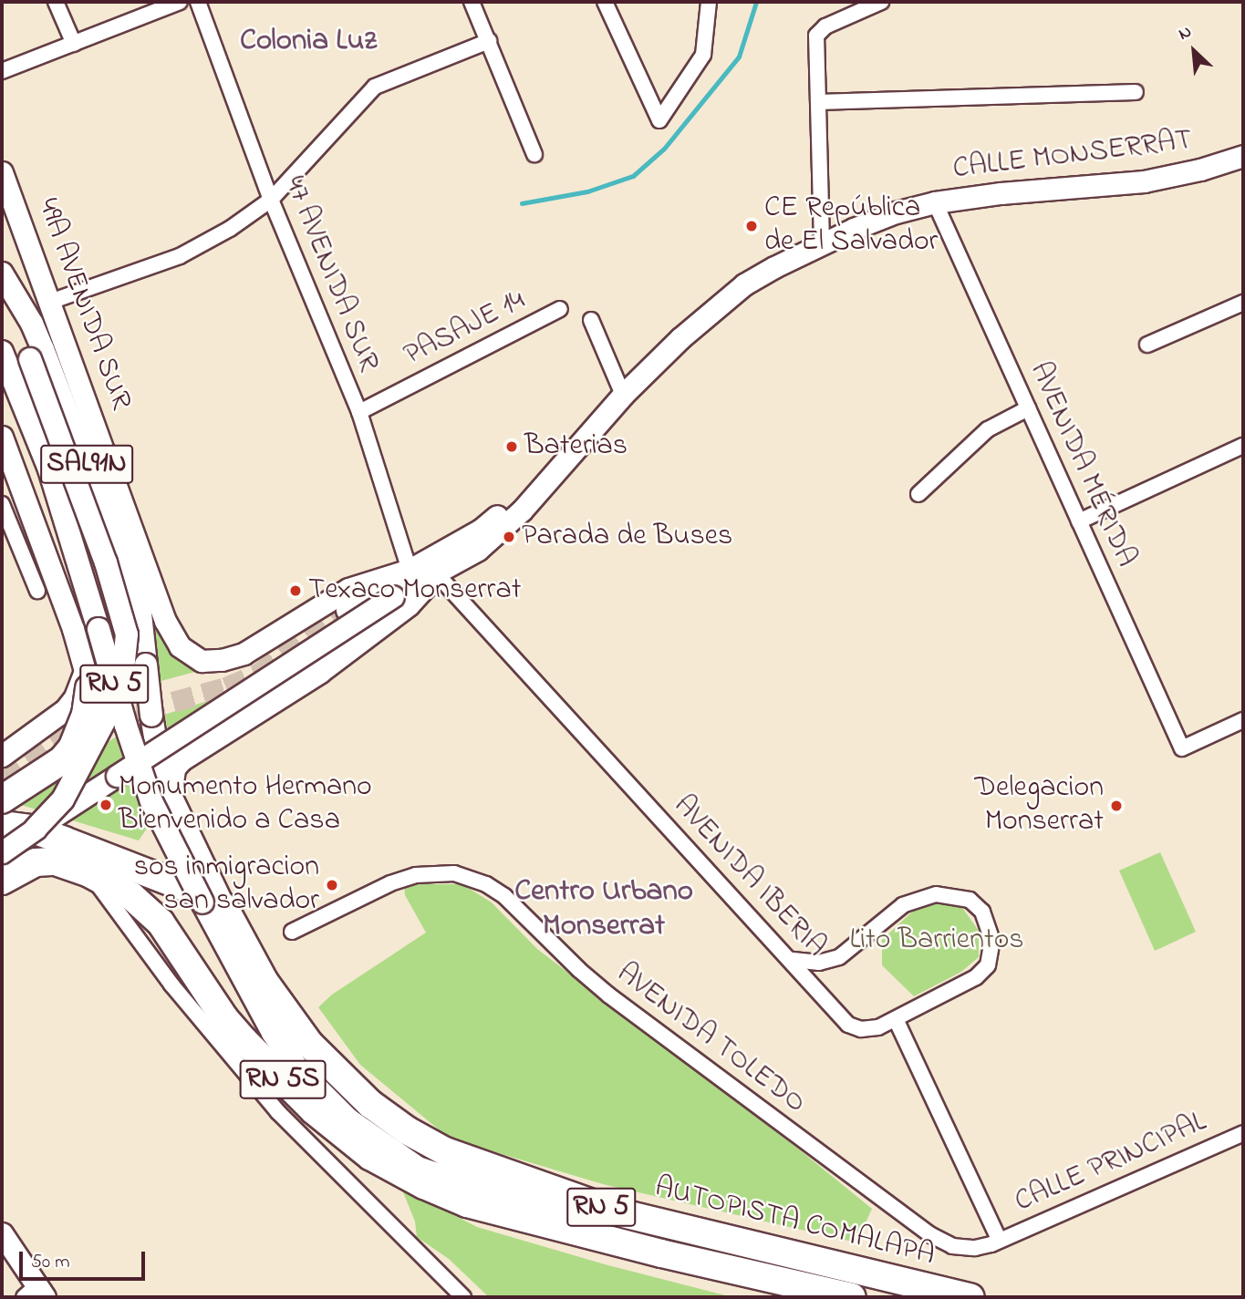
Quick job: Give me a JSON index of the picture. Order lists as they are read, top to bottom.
{
  "streets": {
    "highway": ["RN 5", "RN 5S", "AUTOPISTA COMALAPA"],
    "main road": ["49A AVENIDA SUR", "SAL91N"],
    "street": [
      "CALLE MONSERRAT",
      "47 AVENIDA SUR",
      "PASAJE 14",
      "AVENIDA MÉRIDA",
      "AVENIDA IBERIA",
      "AVENIDA TOLEDO",
      "CALLE PRINCIPAL"
    ]
  },
  "crossings": [
    ["CALLE MONSERRAT", "47 AVENIDA SUR"],
    ["CALLE MONSERRAT", "49A AVENIDA SUR"],
    ["CALLE MONSERRAT", "AVENIDA MÉRIDA"],
    ["CALLE MONSERRAT", "AVENIDA IBERIA"],
    ["47 AVENIDA SUR", "49A AVENIDA SUR"],
    ["47 AVENIDA SUR", "PASAJE 14"],
    ["49A AVENIDA SUR", "RN 5"],
    ["49A AVENIDA SUR", "AUTOPISTA COMALAPA"],
    ["SAL91N", "RN 5"],
    ["RN 5", "RN 5S"],
    ["RN 5", "AUTOPISTA COMALAPA"],
    ["AVENIDA TOLEDO", "CALLE PRINCIPAL"],
    ["RN 5S", "AUTOPISTA COMALAPA"]
  ],
  "districts": ["Colonia Luz", "Centro Urbano Monserrat"],
  "parks": ["Lito Barrientos"],
  "places": [
    "CE República de El Salvador",
    "Baterias",
    "Parada de Buses",
    "Texaco Monserrat",
    "Monumento Hermano Bienvenido a Casa",
    "Delegacion Monserrat",
    "sos inmigracion san salvador"
  ],
  "scale_bar": "50 m",
  "north": "top left"
}
